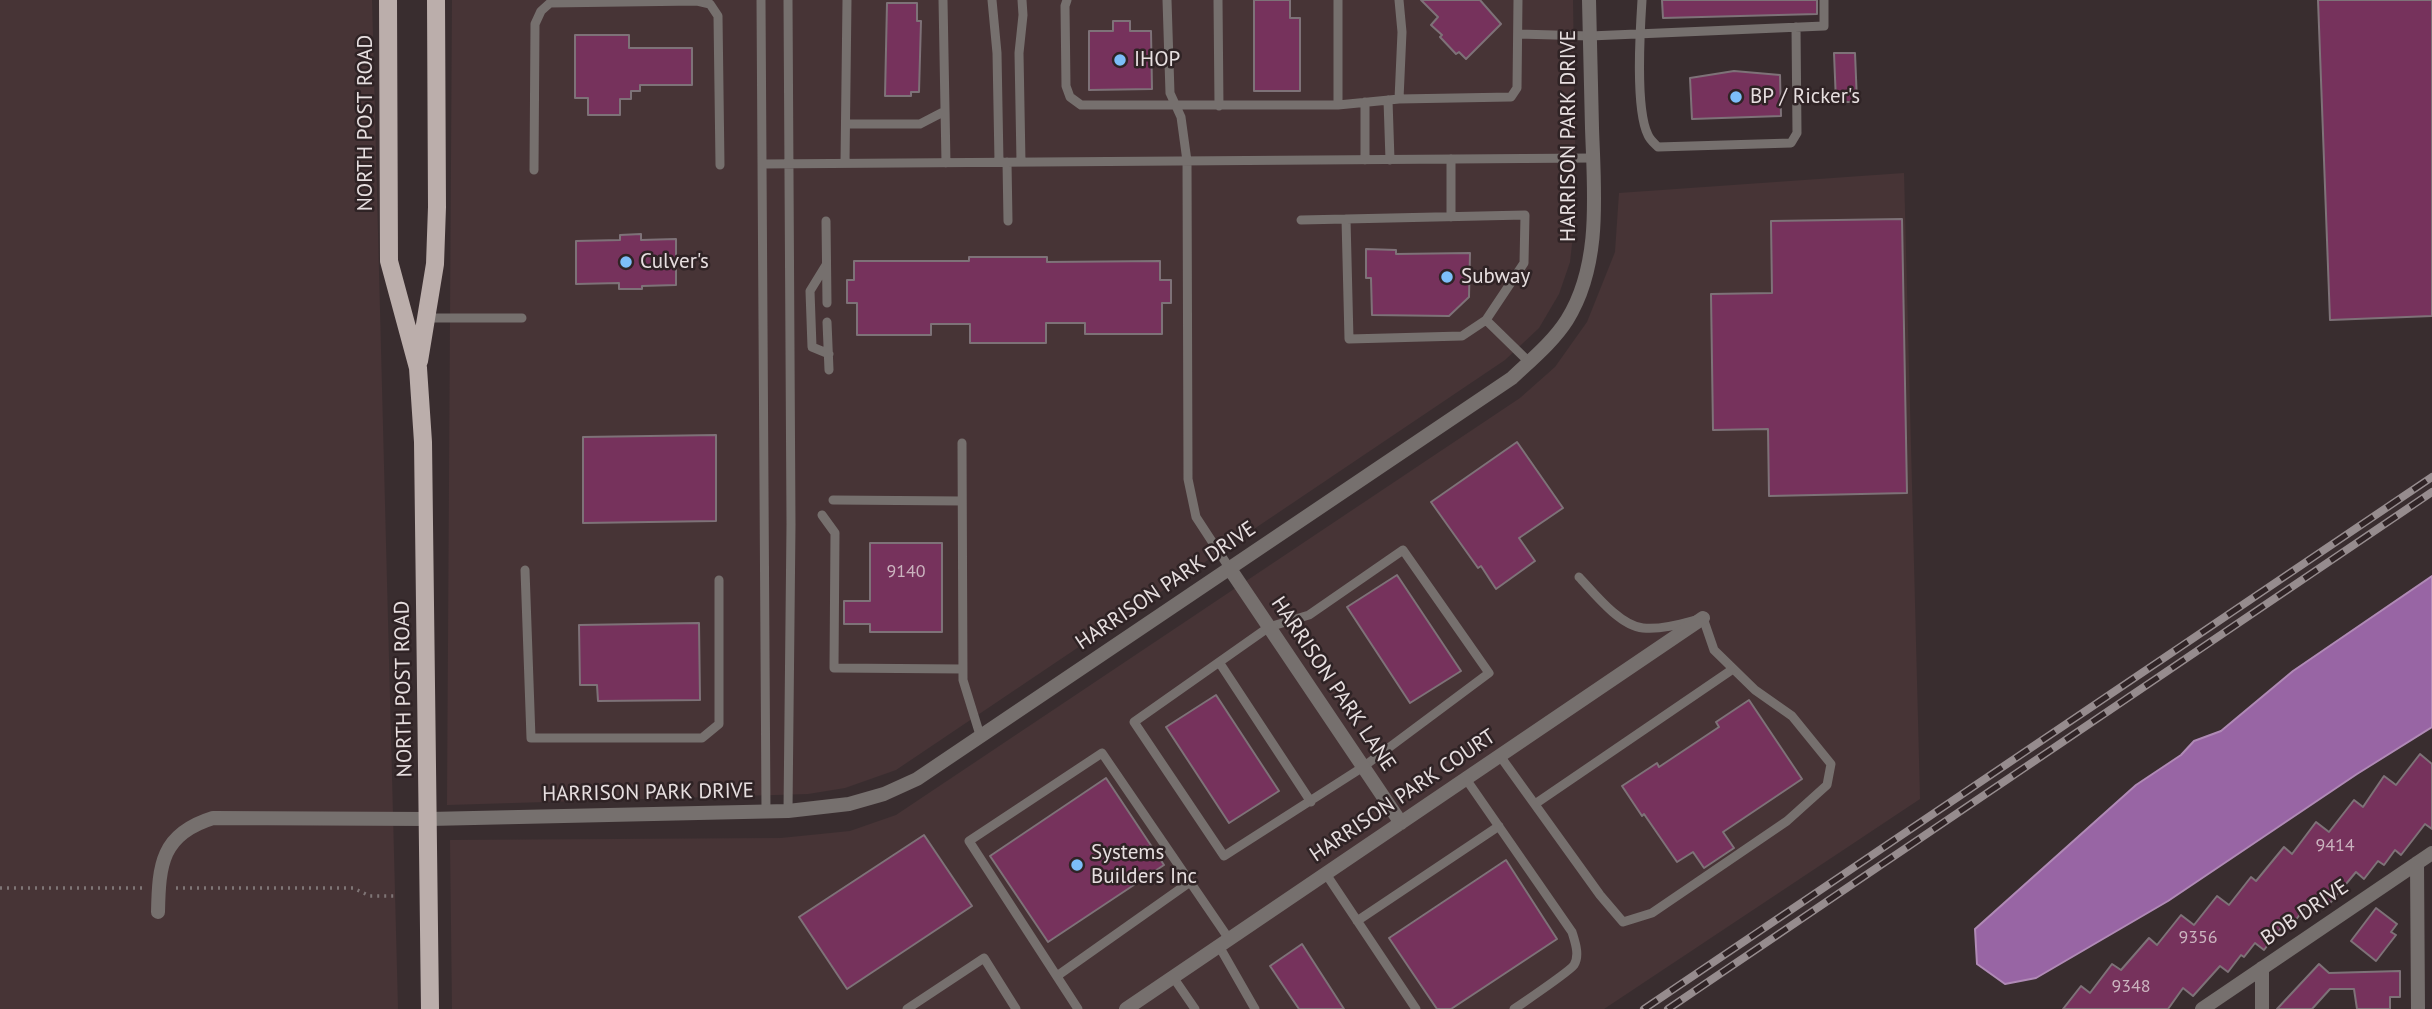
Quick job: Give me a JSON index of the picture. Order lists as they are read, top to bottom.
{
  "streets": {
    "main road": ["NORTH POST ROAD"],
    "street": [
      "HARRISON PARK DRIVE",
      "HARRISON PARK LANE",
      "HARRISON PARK COURT",
      "BOB DRIVE"
    ]
  },
  "crossings": [
    ["NORTH POST ROAD", "HARRISON PARK DRIVE"],
    ["HARRISON PARK DRIVE", "HARRISON PARK LANE"],
    ["HARRISON PARK LANE", "HARRISON PARK COURT"]
  ],
  "places": [
    "IHOP",
    "BP / Ricker's",
    "Culver's",
    "Subway",
    "Systems Builders Inc"
  ],
  "house_numbers": [
    "9140",
    "9414",
    "9356",
    "9348"
  ]
}
